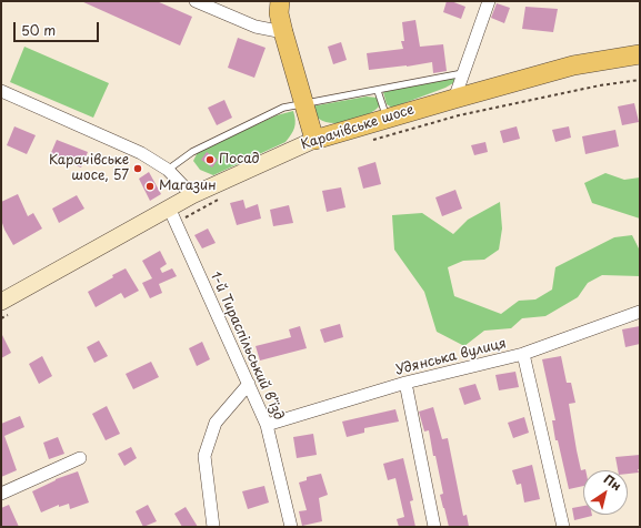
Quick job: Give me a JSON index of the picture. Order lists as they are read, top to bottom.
{
  "streets": {
    "main road": ["Карачівське шосе"],
    "street": ["1-й Тираспільський в’їзд", "Удянська вулиця"]
  },
  "crossings": [
    ["Карачівське шосе", "1-й Тираспільський в’їзд"],
    ["1-й Тираспільський в’їзд", "Удянська вулиця"]
  ],
  "places": ["Посад", "Карачівське шосе, 57", "Магазин"],
  "scale_bar": "50 m",
  "north": "top right"
}
